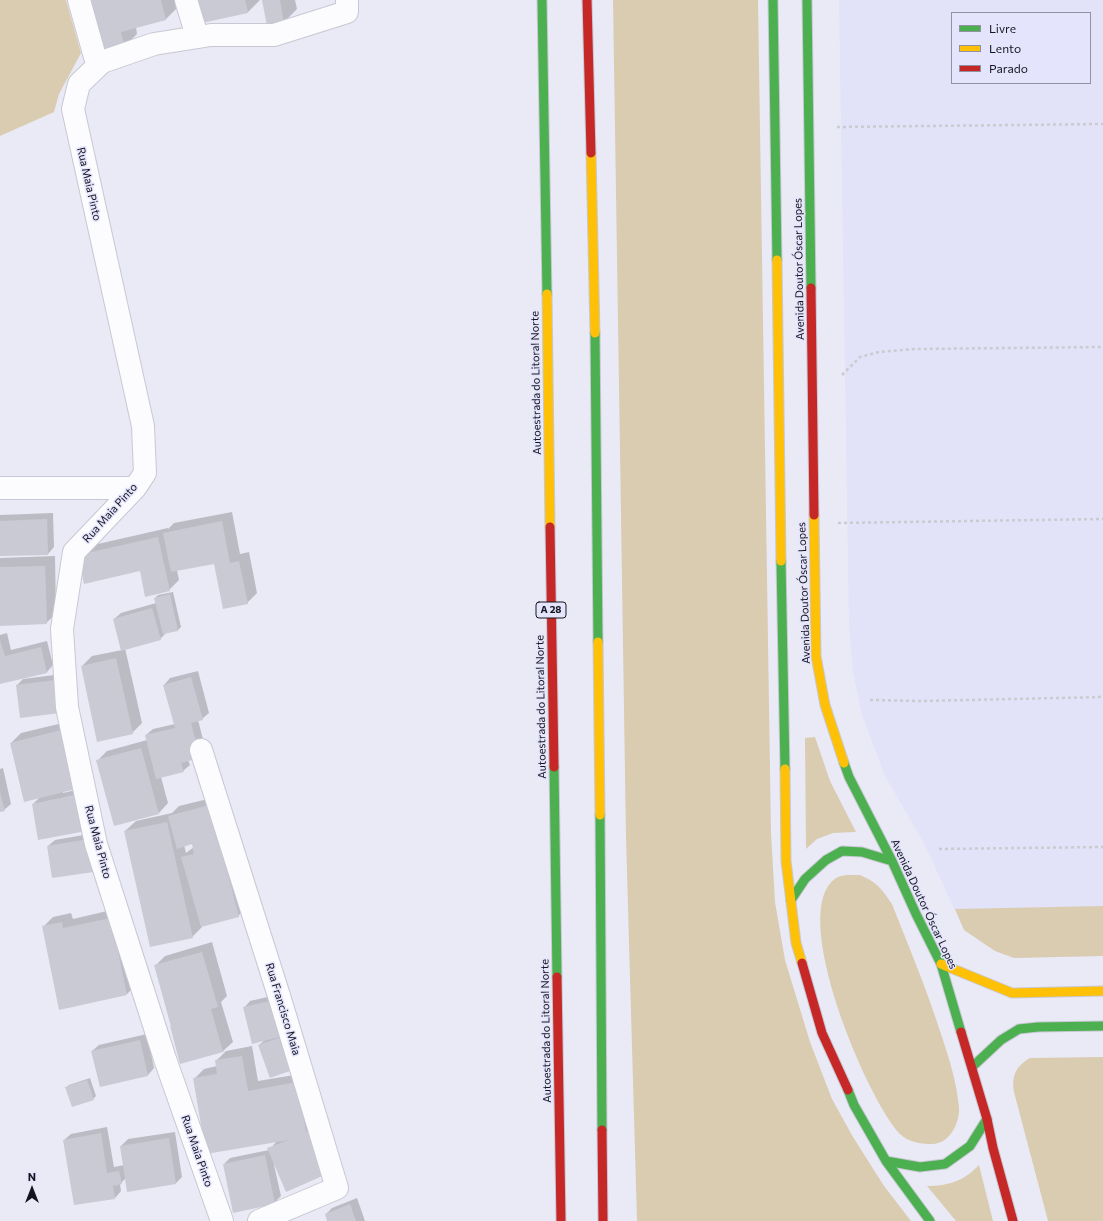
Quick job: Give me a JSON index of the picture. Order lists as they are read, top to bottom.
{
  "streets": {
    "main road": ["Avenida Doutor Óscar Lopes", "Autoestrada do Litoral Norte", "A 28"],
    "street": ["Rua Maia Pinto", "Rua Francisco Maia"]
  },
  "legend": ["Livre", "Lento", "Parado"],
  "north": "top"
}
